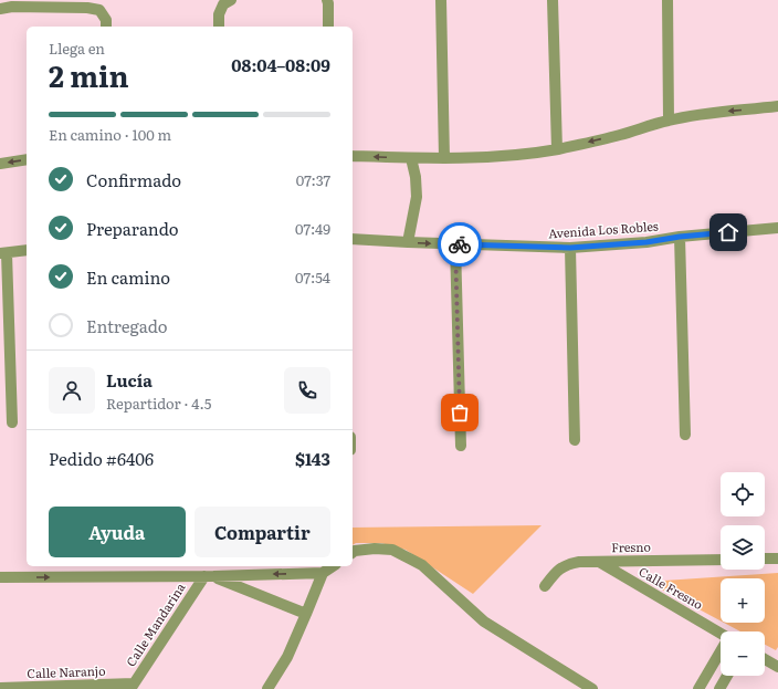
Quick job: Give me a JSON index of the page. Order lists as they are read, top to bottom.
{
  "streets": {
    "street": [
      "Avenida Los Robles",
      "Fresno",
      "Calle Fresno",
      "Calle Mandarina",
      "Calle Naranjo"
    ]
  },
  "crossings": [
    ["Fresno", "Calle Fresno"],
    ["Calle Mandarina", "Calle Naranjo"]
  ],
  "page": {
    "heading": ["2 min", "Llega en", "08:04–08:09"],
    "panel": [
      "Lucía",
      "Repartidor · 4.5",
      "Pedido #6406",
      "$143"
    ],
    "bar": "En camino · 100 m",
    "list": [
      ["Confirmado", "07:37"],
      ["Preparando", "07:49"],
      ["En camino", "07:54"],
      "Entregado"
    ],
    "map_buttons": ["+", "−"],
    "buttons": ["Ayuda", "Compartir"]
  }
}
